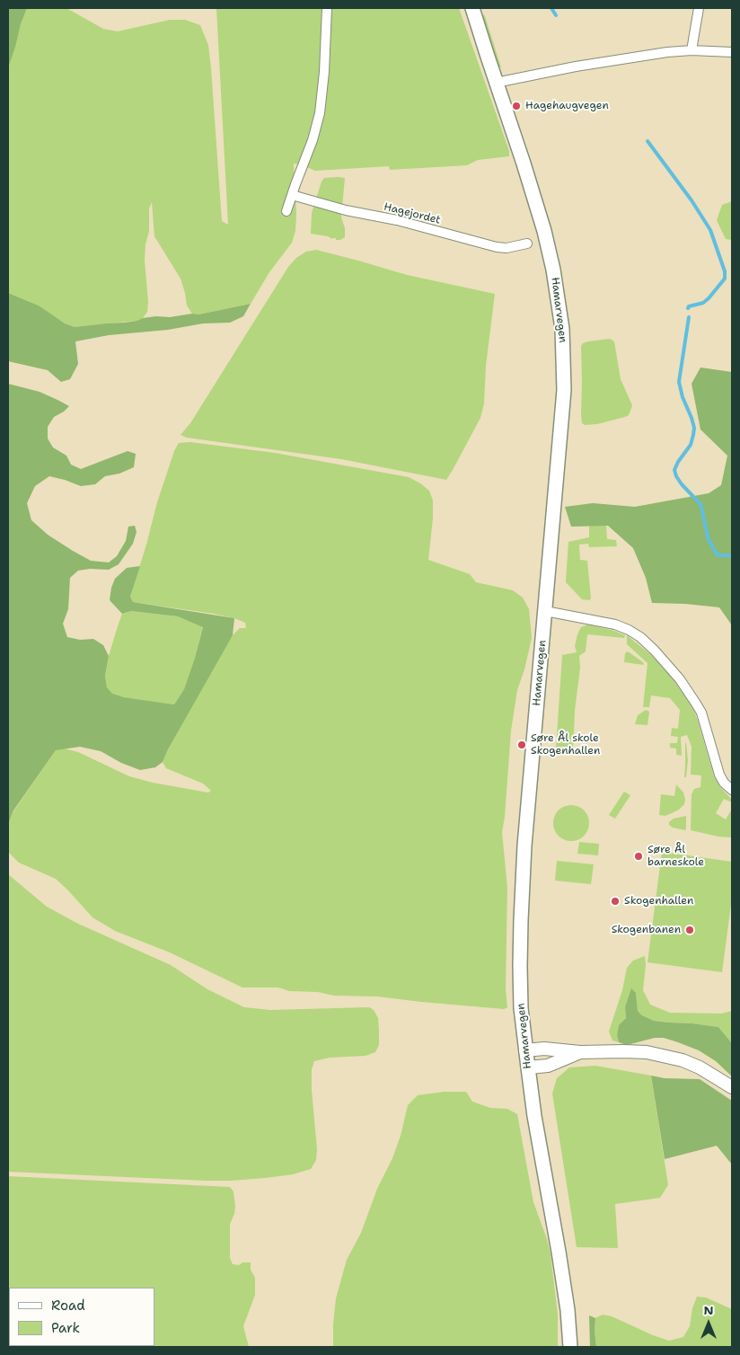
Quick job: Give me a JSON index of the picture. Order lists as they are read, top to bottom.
{
  "streets": {
    "main road": ["Hamarvegen"],
    "street": ["Hagejordet"]
  },
  "places": [
    "Hagehaugvegen",
    "Søre Ål skole Skogenhallen",
    "Søre Ål barneskole",
    "Skogenhallen",
    "Skogenbanen"
  ],
  "legend": ["Road", "Park"],
  "north": "top"
}
